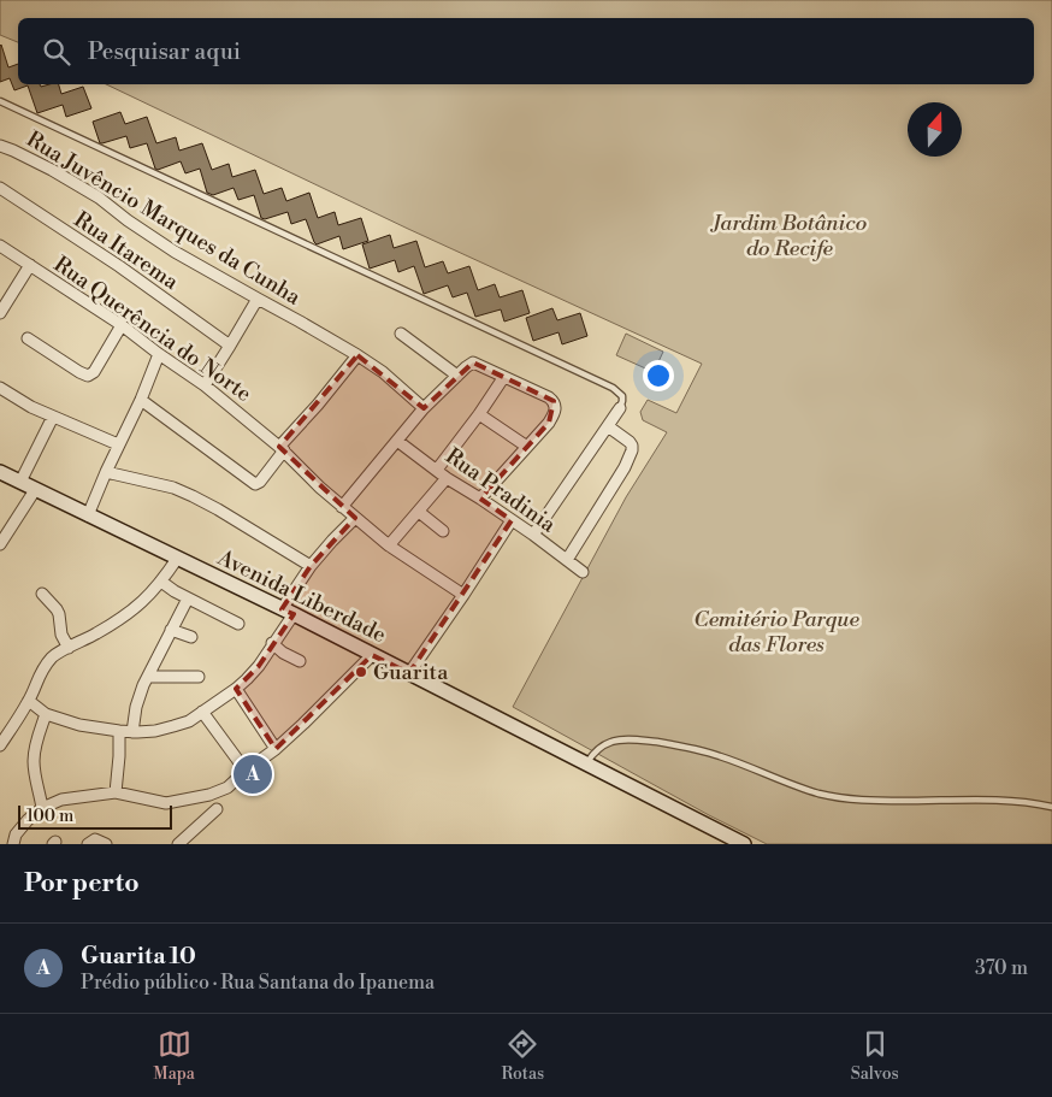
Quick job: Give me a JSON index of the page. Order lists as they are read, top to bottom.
{
  "streets": {
    "main road": ["Avenida Liberdade"],
    "street": [
      "Rua Juvêncio Marques da Cunha",
      "Rua Itarema",
      "Rua Querência do Norte",
      "Rua Pradinia"
    ]
  },
  "parks": ["Jardim Botânico do Recife", "Cemitério Parque das Flores"],
  "places": ["Guarita"],
  "scale_bar": "100 m",
  "north": "top",
  "page": {
    "search": "Pesquisar aqui",
    "pins": "A",
    "scale": "100 m",
    "heading": "Por perto",
    "list": [
      {
        "mark": "A",
        "name": "Guarita 10",
        "note": "Prédio público · Rua Santana do Ipanema",
        "value": "370 m"
      }
    ],
    "nav": ["Mapa", "Rotas", "Salvos"]
  }
}
